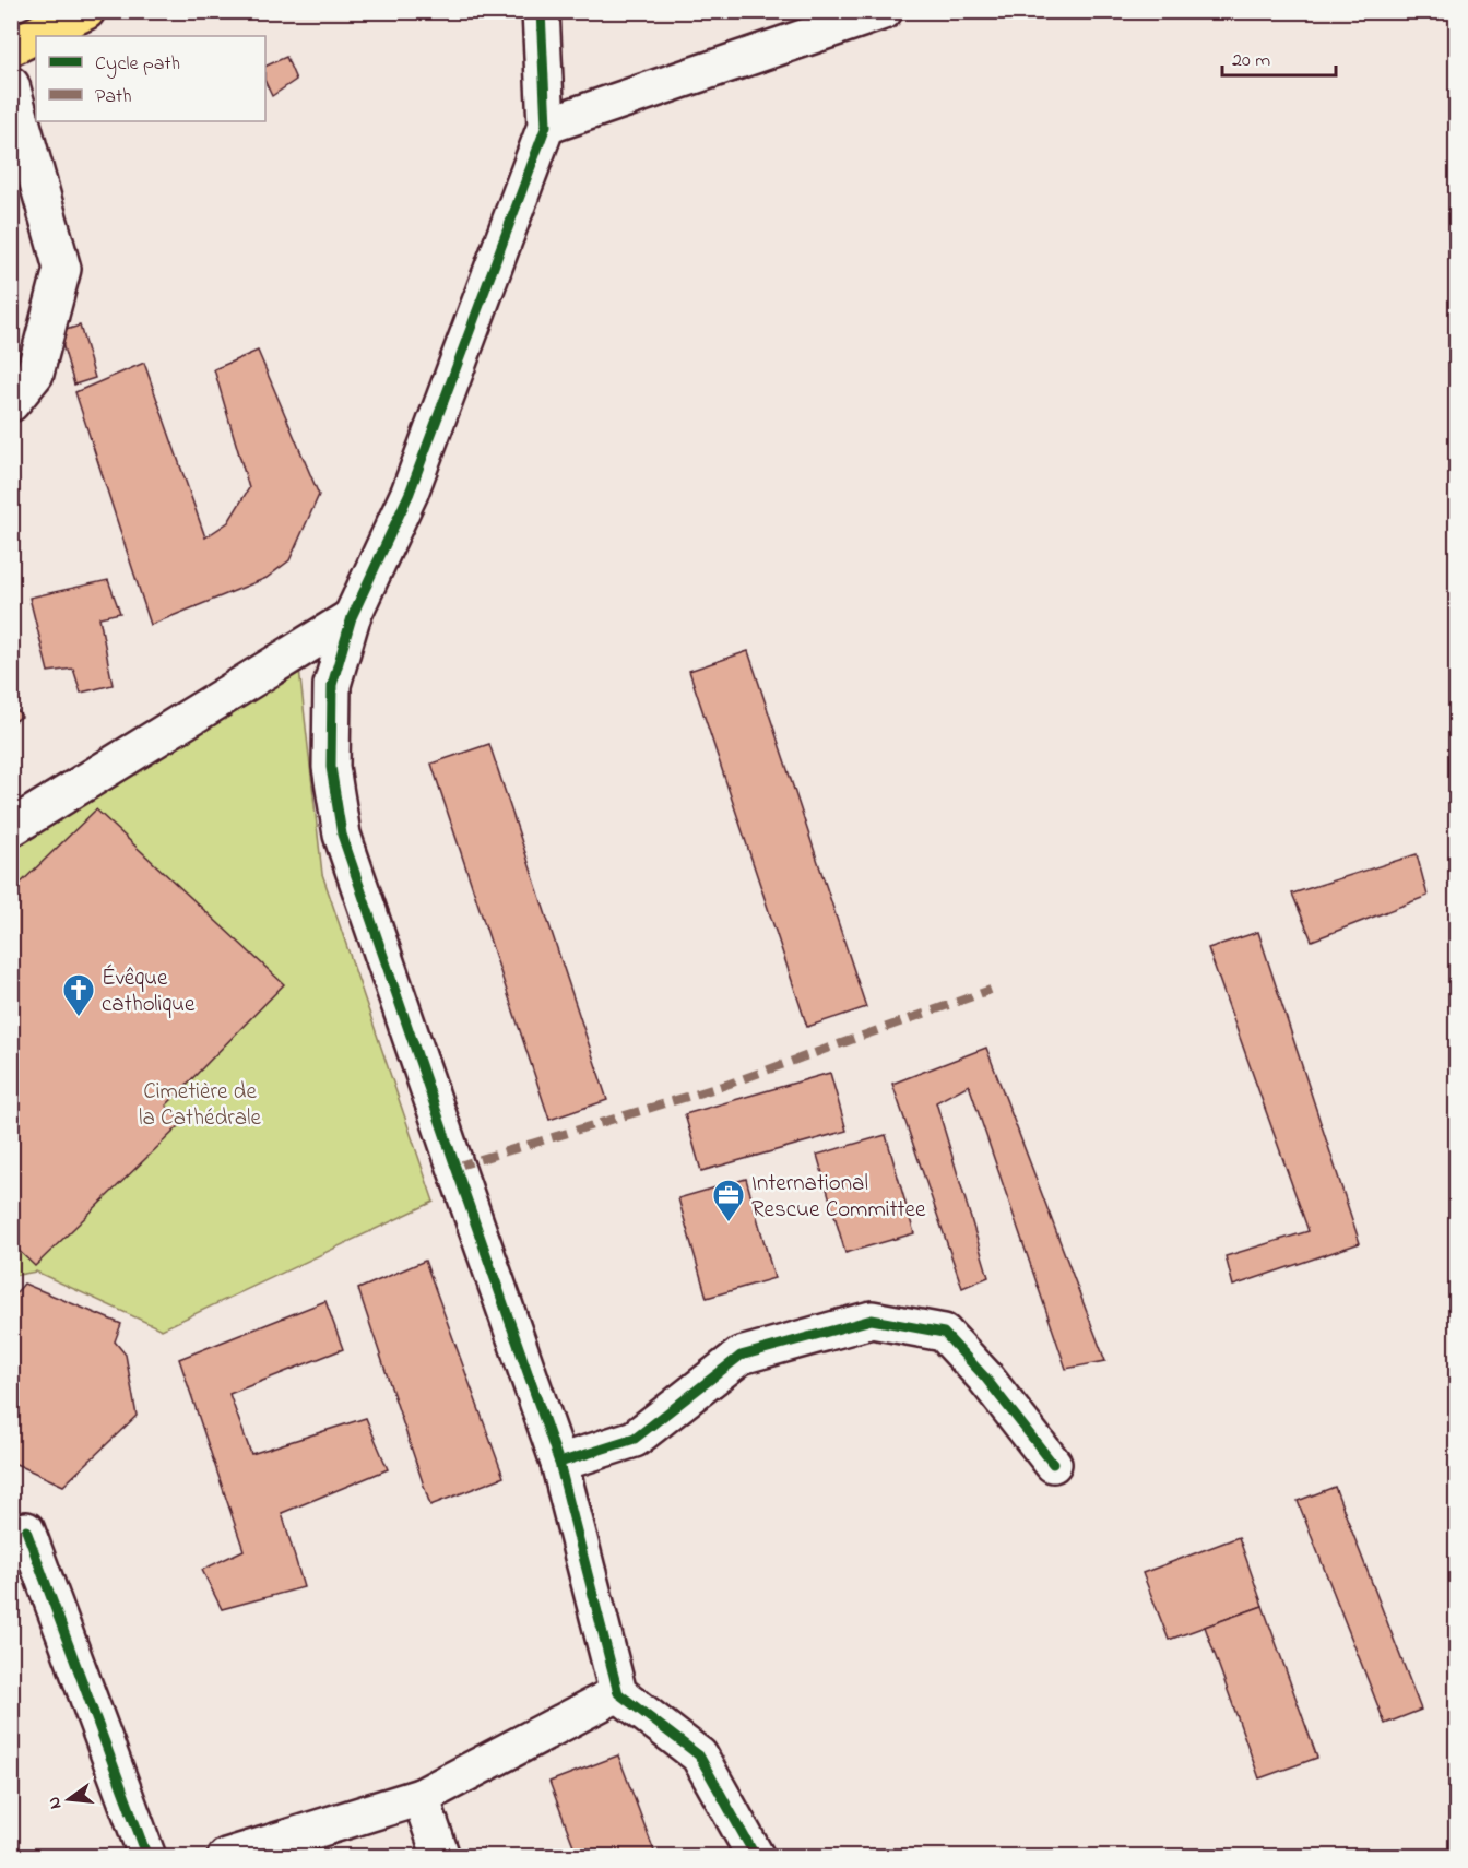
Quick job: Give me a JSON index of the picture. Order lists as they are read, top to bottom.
{
  "parks": ["Cimetière de la Cathédrale"],
  "places": {
    "church": ["Évêque catholique"],
    "office": ["International Rescue Committee"]
  },
  "legend": ["Cycle path", "Path"],
  "scale_bar": "20 m",
  "north": "left"
}
